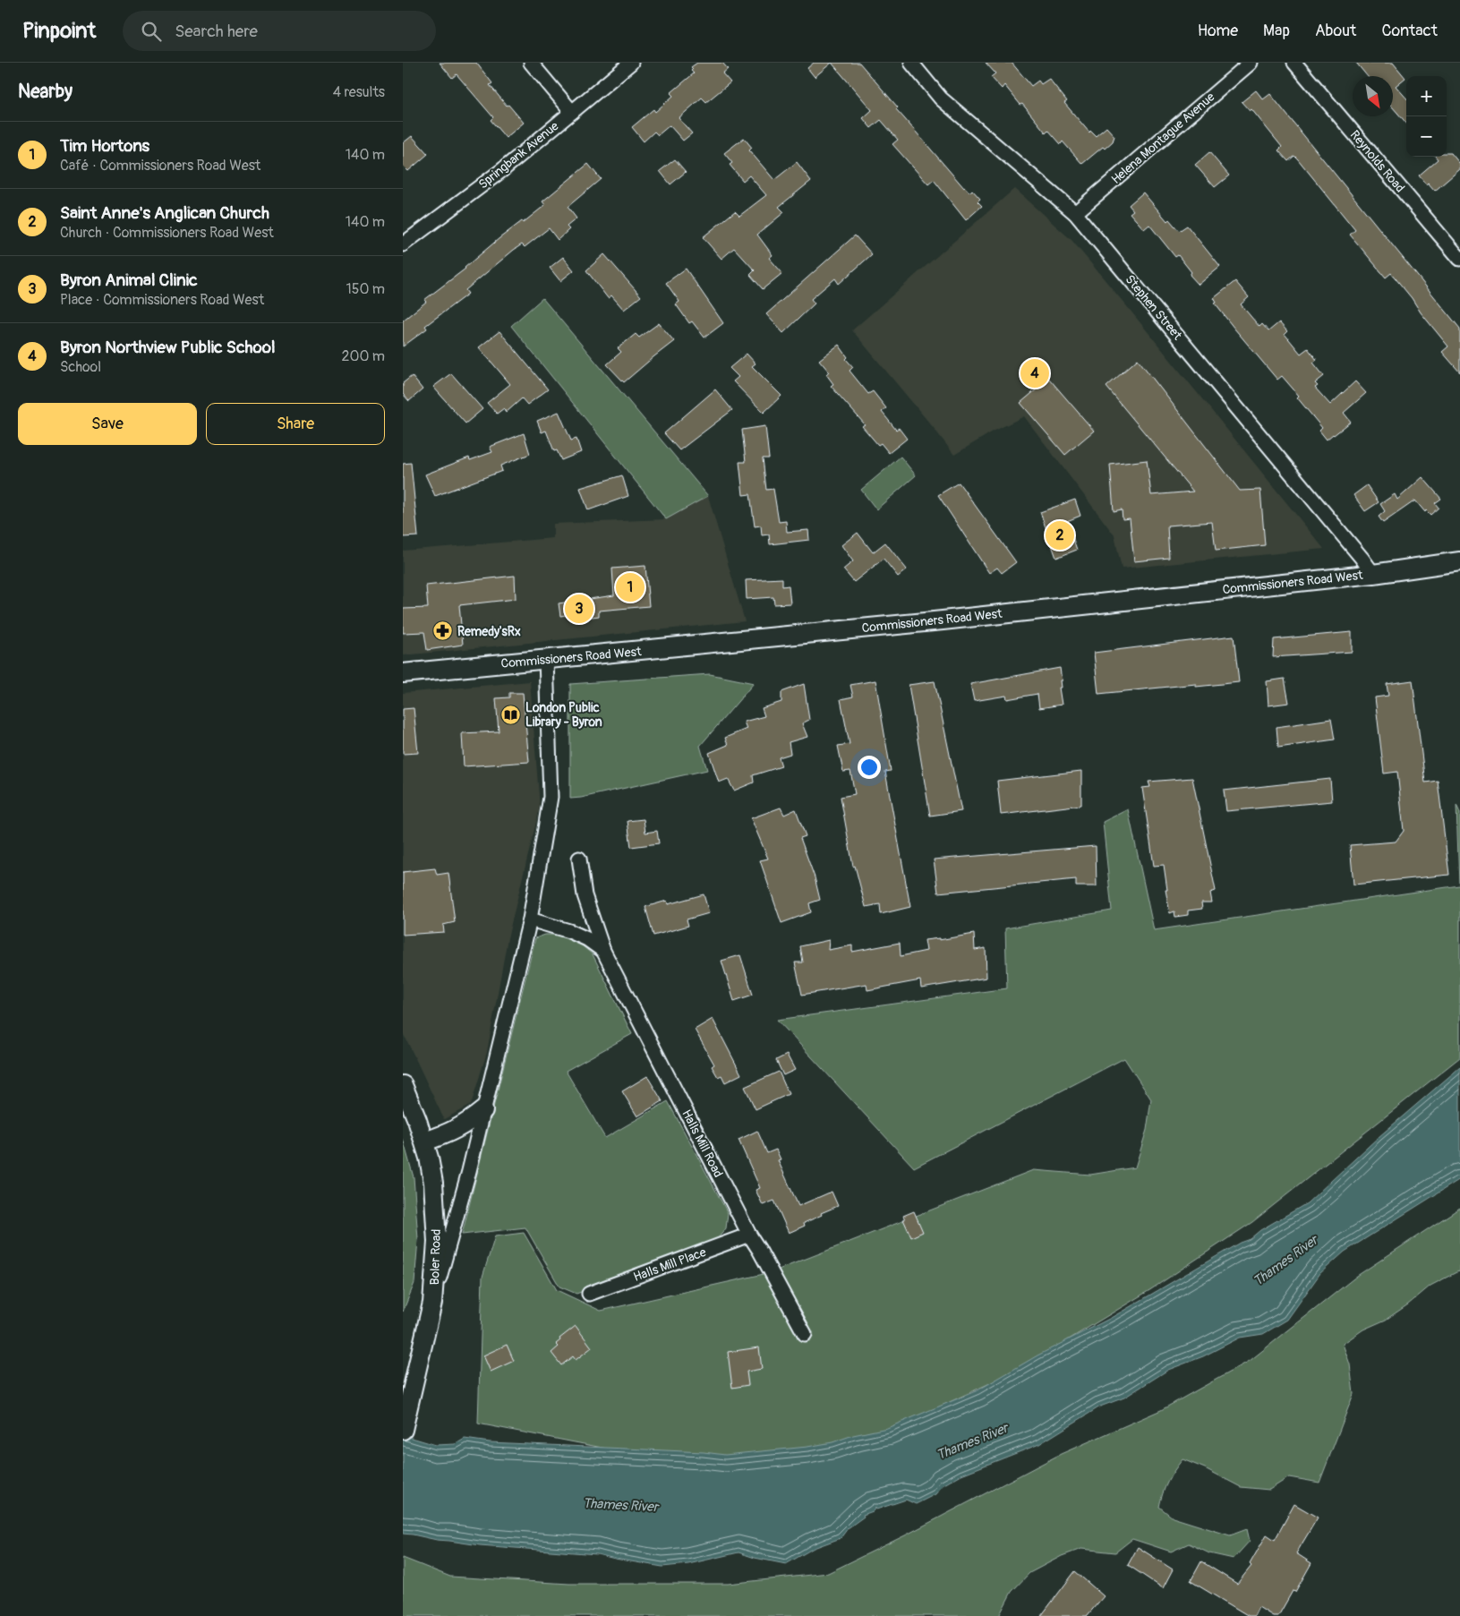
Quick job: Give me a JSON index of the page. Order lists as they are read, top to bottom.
{
  "streets": {
    "main road": ["Commissioners Road West", "Boler Road"],
    "street": [
      "Helena Montague Avenue",
      "Springbank Avenue",
      "Reynolds Road",
      "Stephen Street",
      "Halls Mill Road",
      "Halls Mill Place"
    ]
  },
  "crossings": [
    ["Helena Montague Avenue", "Stephen Street"],
    ["Stephen Street", "Commissioners Road West"],
    ["Halls Mill Road", "Halls Mill Place"]
  ],
  "water": ["Thames River"],
  "places": {
    "pharmacy": ["Remedy'sRx"],
    "library": ["London Public Library - Byron"]
  },
  "north": "bottom right",
  "page": {
    "header": "Pinpoint",
    "search": "Search here",
    "nav": [
      "Home",
      "Map",
      "About",
      "Contact"
    ],
    "heading": ["Nearby", "4 results"],
    "map_buttons": ["+", "−"],
    "list": [
      {
        "mark": "1",
        "name": "Tim Hortons",
        "note": "Café · Commissioners Road West",
        "value": "140 m"
      },
      {
        "mark": "2",
        "name": "Saint Anne's Anglican Church",
        "note": "Church · Commissioners Road West",
        "value": "140 m"
      },
      {
        "mark": "3",
        "name": "Byron Animal Clinic",
        "note": "Place · Commissioners Road West",
        "value": "150 m"
      },
      {
        "mark": "4",
        "name": "Byron Northview Public School",
        "note": "School",
        "value": "200 m"
      }
    ],
    "pins": [
      "4",
      "2",
      "1",
      "3"
    ],
    "buttons": ["Save", "Share"]
  }
}
